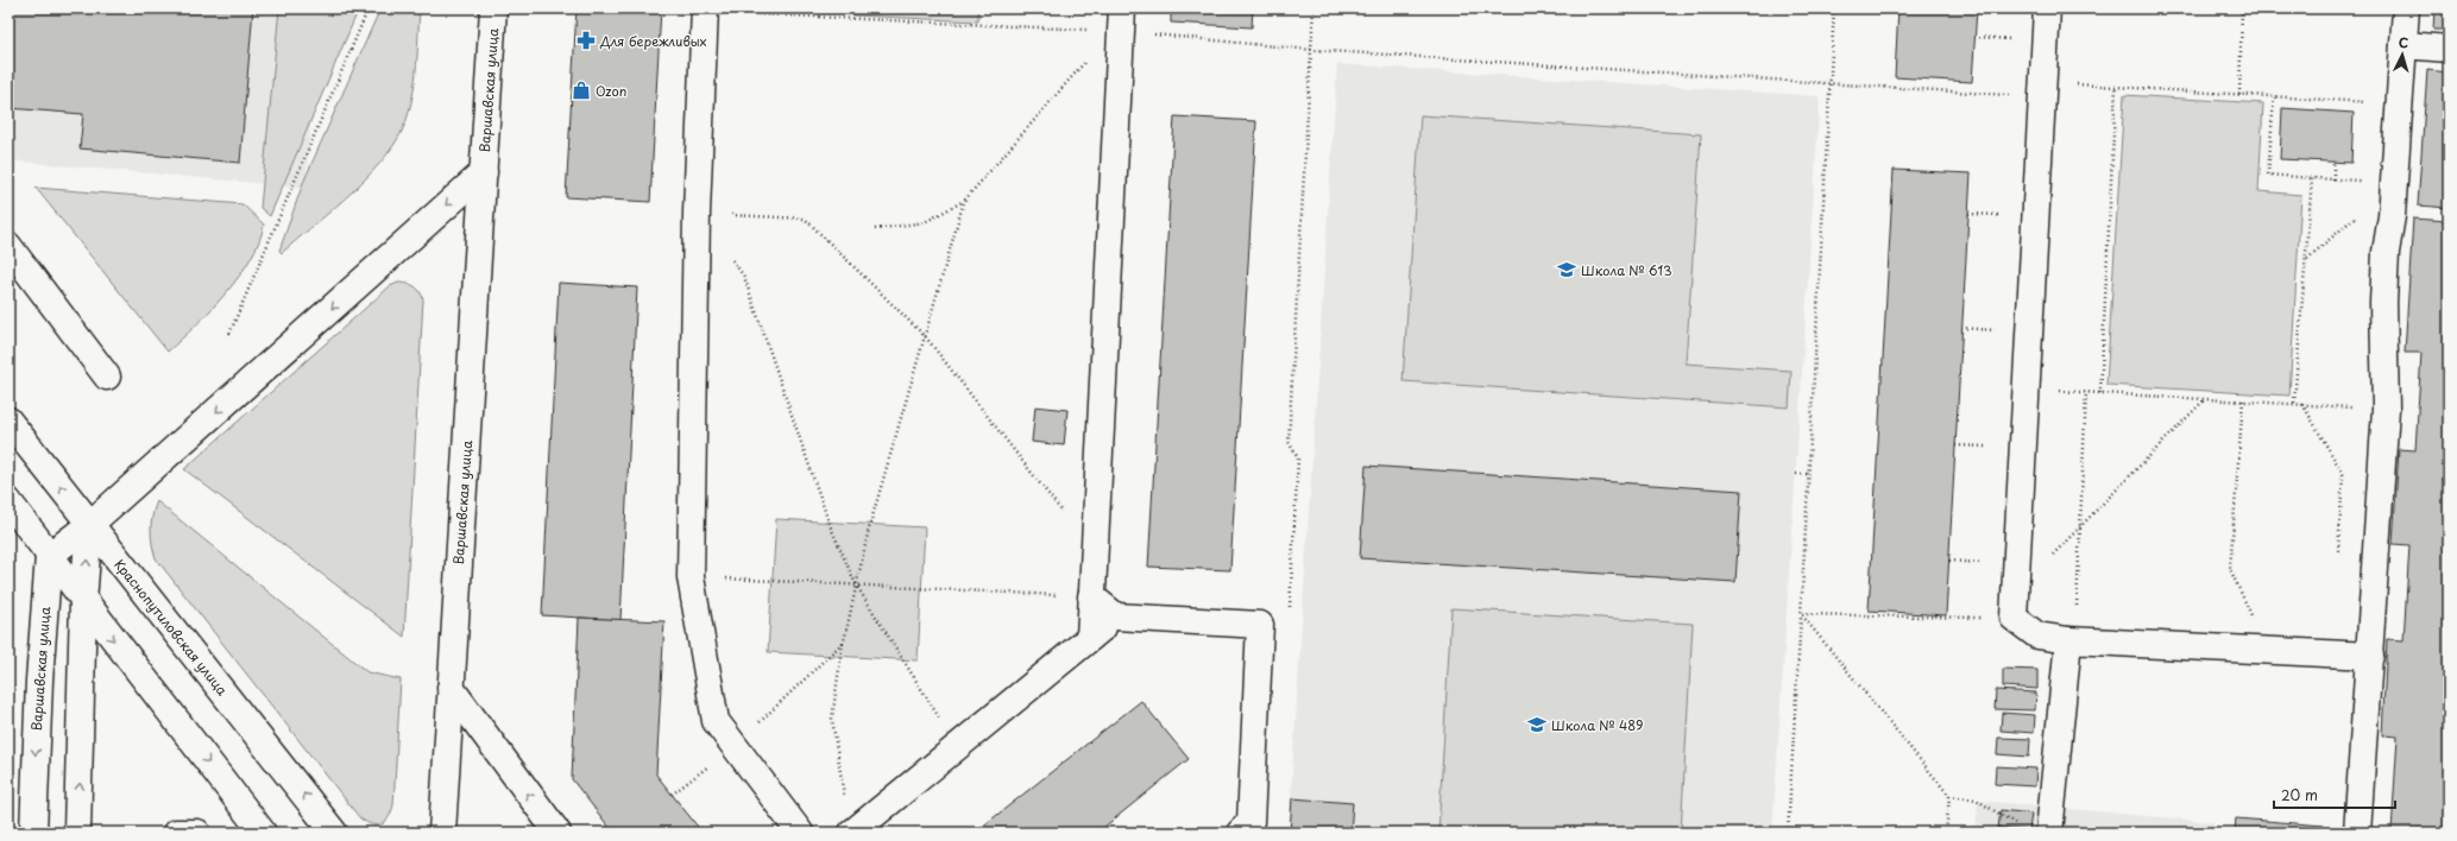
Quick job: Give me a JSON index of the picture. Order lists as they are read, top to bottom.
{
  "streets": {
    "street": ["Варшавская улица", "Краснопутиловская улица"]
  },
  "crossings": [
    ["Варшавская улица", "Краснопутиловская улица"]
  ],
  "one_way": ["Варшавская улица"],
  "places": {
    "pharmacy": ["Для бережливых"],
    "shop": ["Ozon"],
    "school or university": ["Школа № 613", "Школа № 489"]
  },
  "scale_bar": "20 m",
  "north": "top"
}
